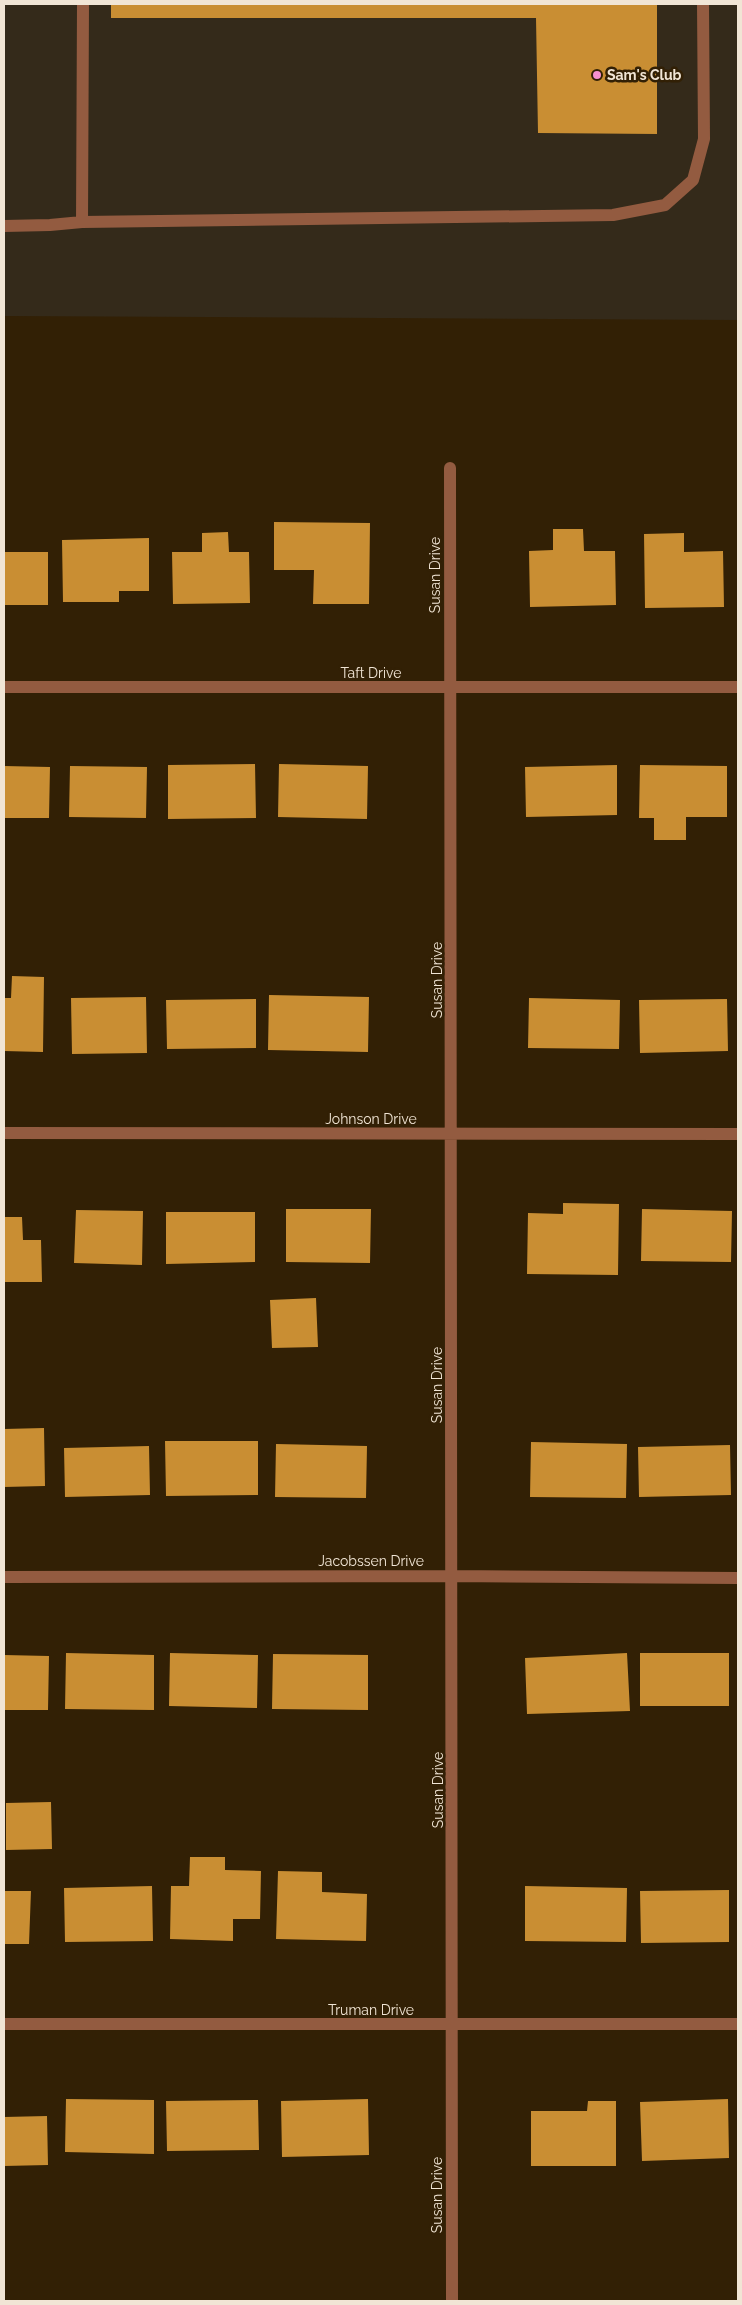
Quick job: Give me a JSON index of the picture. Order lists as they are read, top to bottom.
{
  "streets": {
    "street": [
      "Susan Drive",
      "Taft Drive",
      "Johnson Drive",
      "Jacobssen Drive",
      "Truman Drive"
    ]
  },
  "crossings": [
    ["Susan Drive", "Taft Drive"],
    ["Susan Drive", "Johnson Drive"],
    ["Susan Drive", "Jacobssen Drive"],
    ["Susan Drive", "Truman Drive"]
  ],
  "places": ["Sam's Club"]
}
